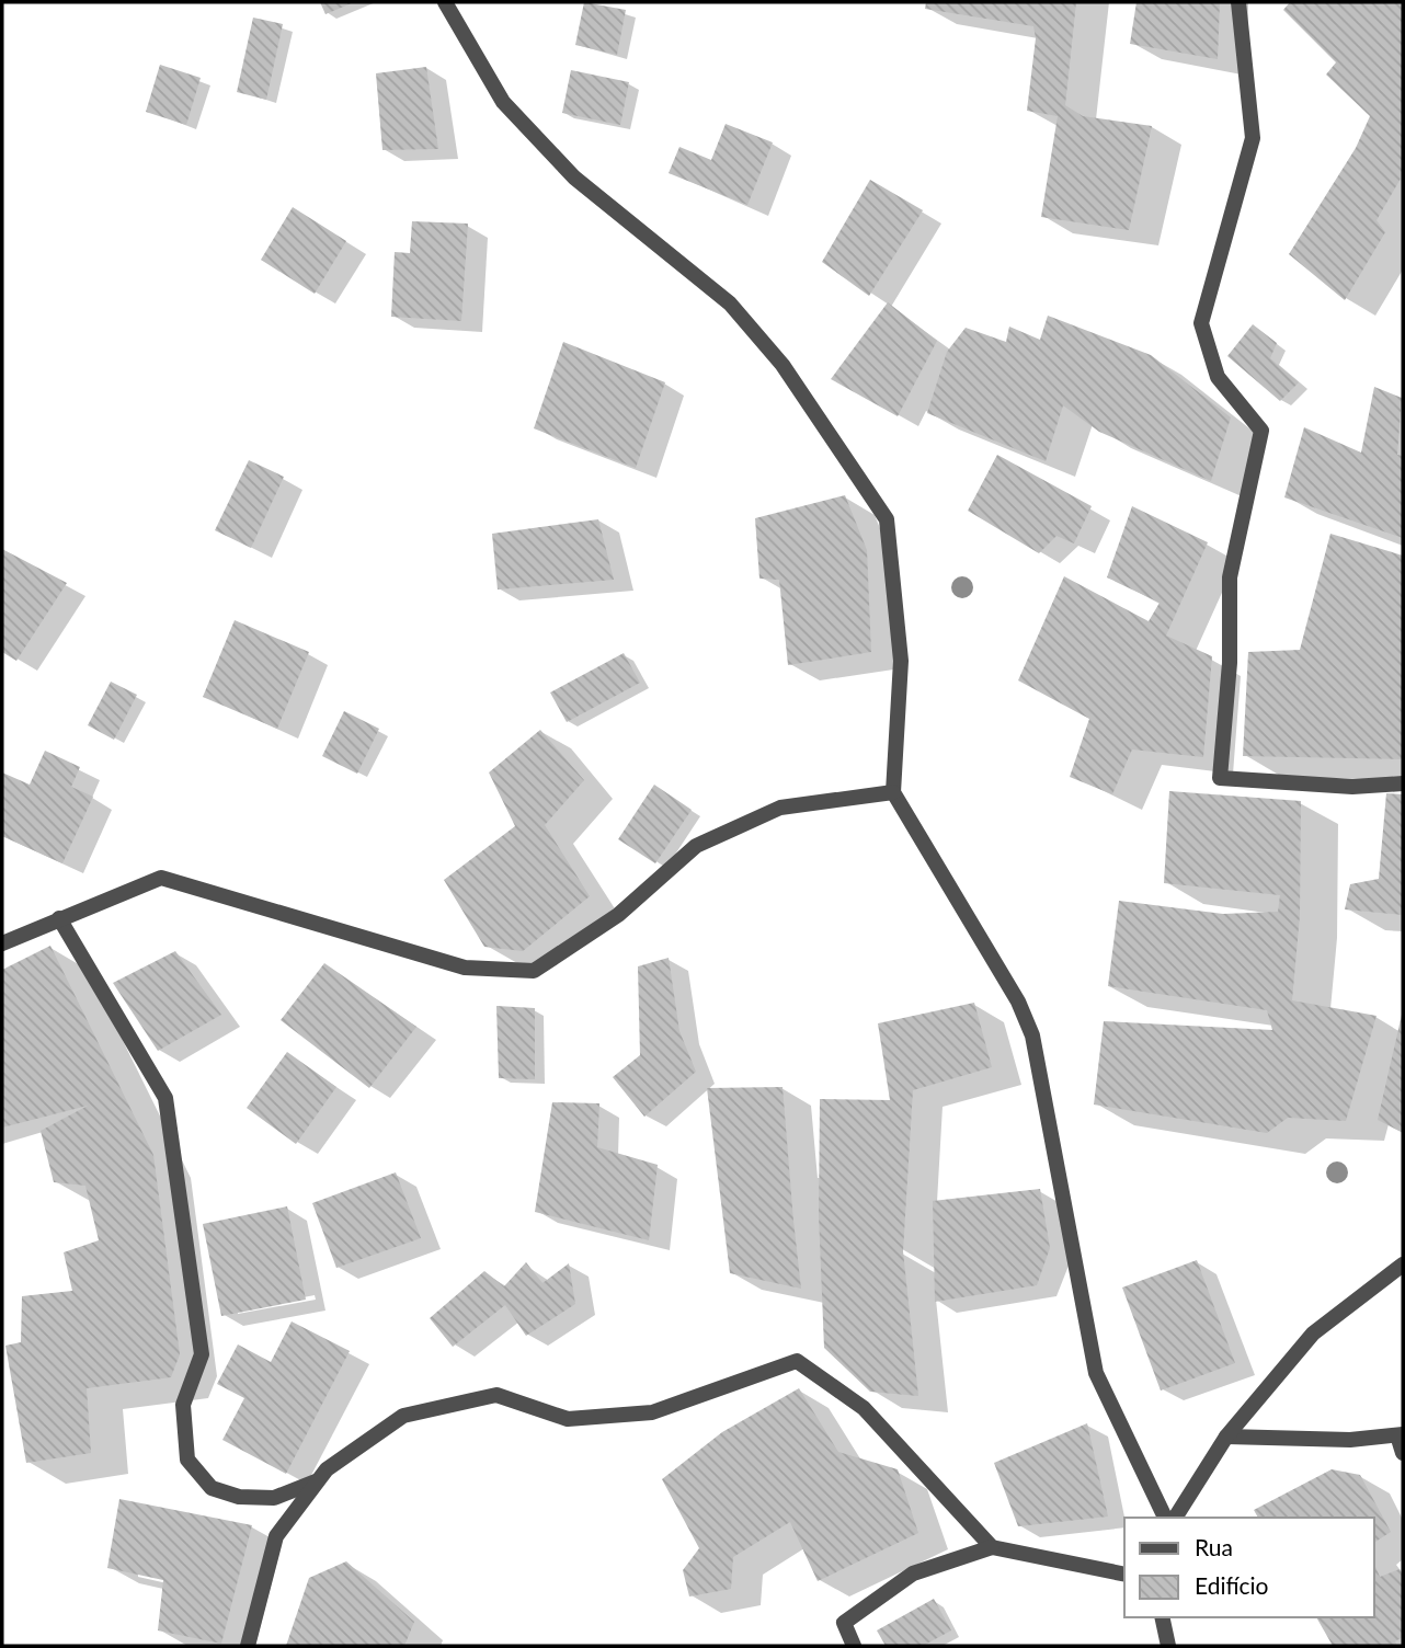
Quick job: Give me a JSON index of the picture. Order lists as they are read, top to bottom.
{
  "legend": ["Rua", "Edifício"]
}
